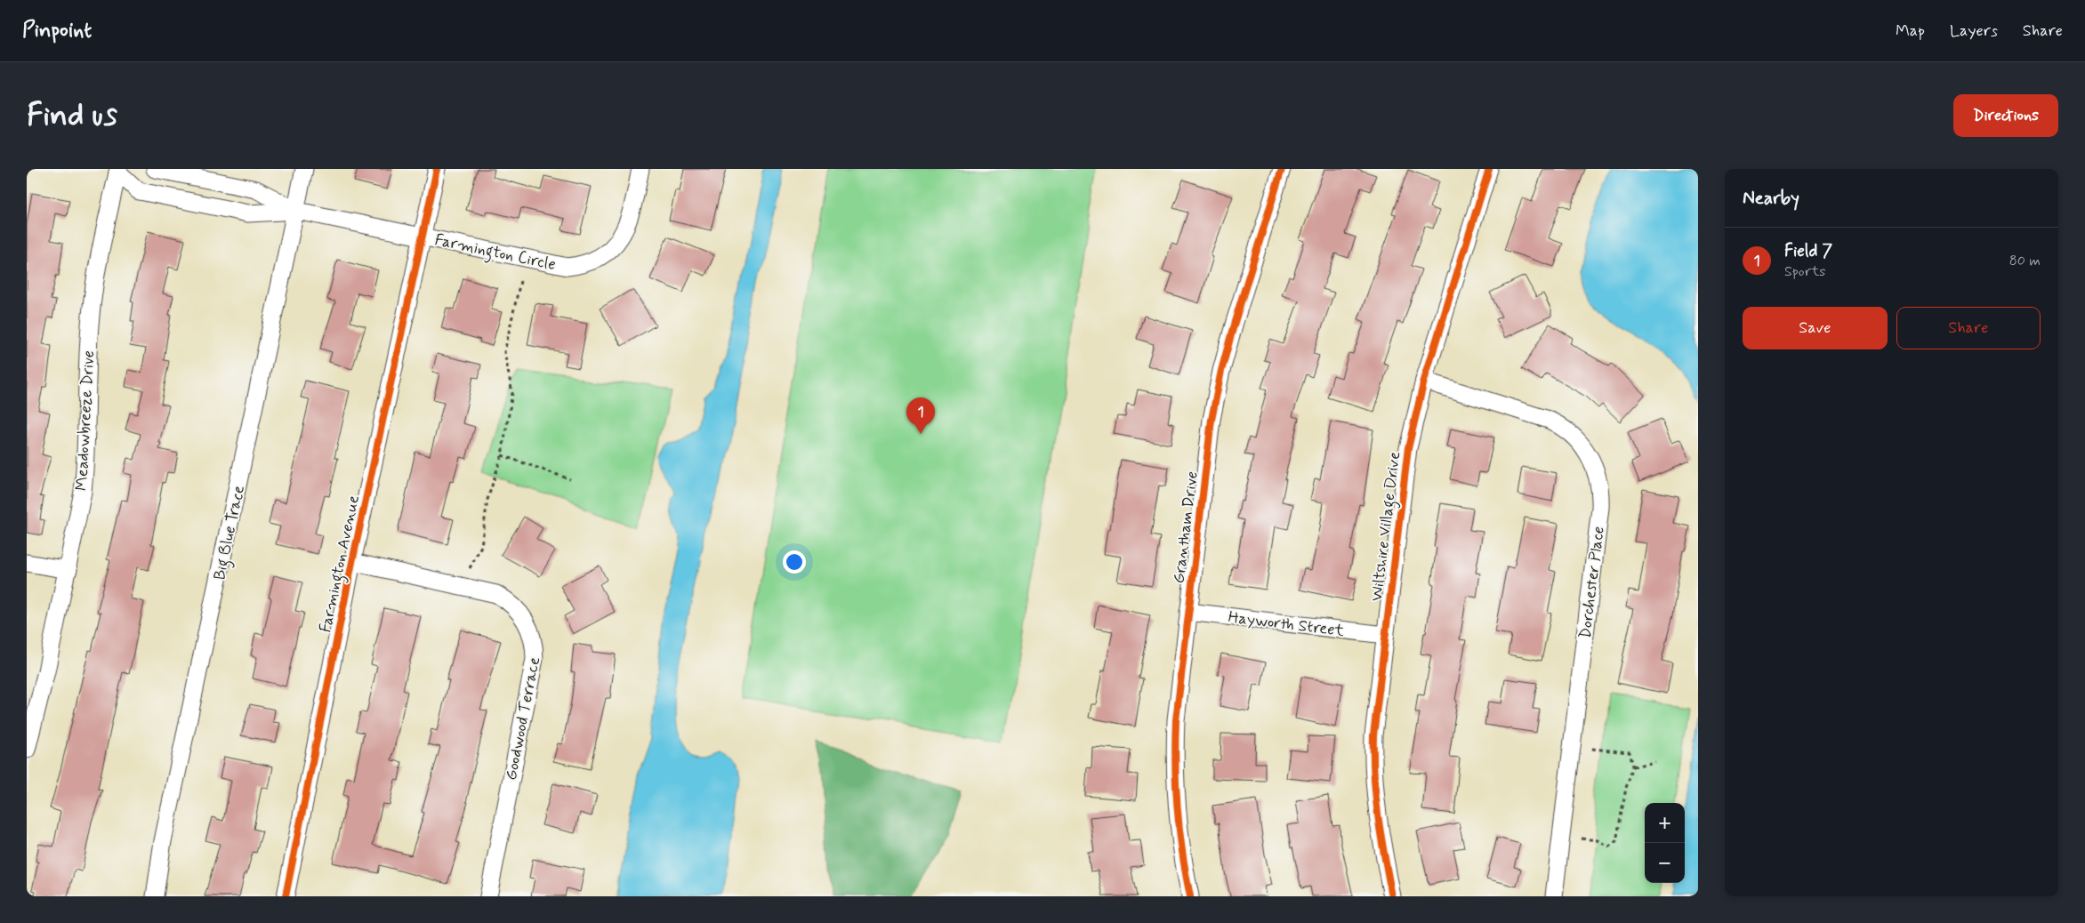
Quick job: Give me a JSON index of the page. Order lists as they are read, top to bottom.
{
  "streets": {
    "street": [
      "Farmington Circle",
      "Meadowbreeze Drive",
      "Wiltshire Village Drive",
      "Grantham Drive",
      "Big Blue Trace",
      "Farmington Avenue",
      "Dorchester Place",
      "Hayworth Street",
      "Goodwood Terrace"
    ]
  },
  "crossings": [
    ["Farmington Circle", "Big Blue Trace"],
    ["Farmington Circle", "Farmington Avenue"],
    ["Wiltshire Village Drive", "Dorchester Place"],
    ["Wiltshire Village Drive", "Hayworth Street"],
    ["Grantham Drive", "Hayworth Street"],
    ["Farmington Avenue", "Goodwood Terrace"]
  ],
  "page": {
    "header": "Pinpoint",
    "nav": ["Map", "Layers", "Share"],
    "buttons": [
      "Directions",
      ["Save", "Share"]
    ],
    "title": "Find us",
    "heading": "Nearby",
    "list": [
      {
        "mark": "1",
        "name": "Field 7",
        "note": "Sports",
        "value": "80 m"
      }
    ],
    "pins": "1",
    "map_buttons": ["+", "−"]
  }
}
